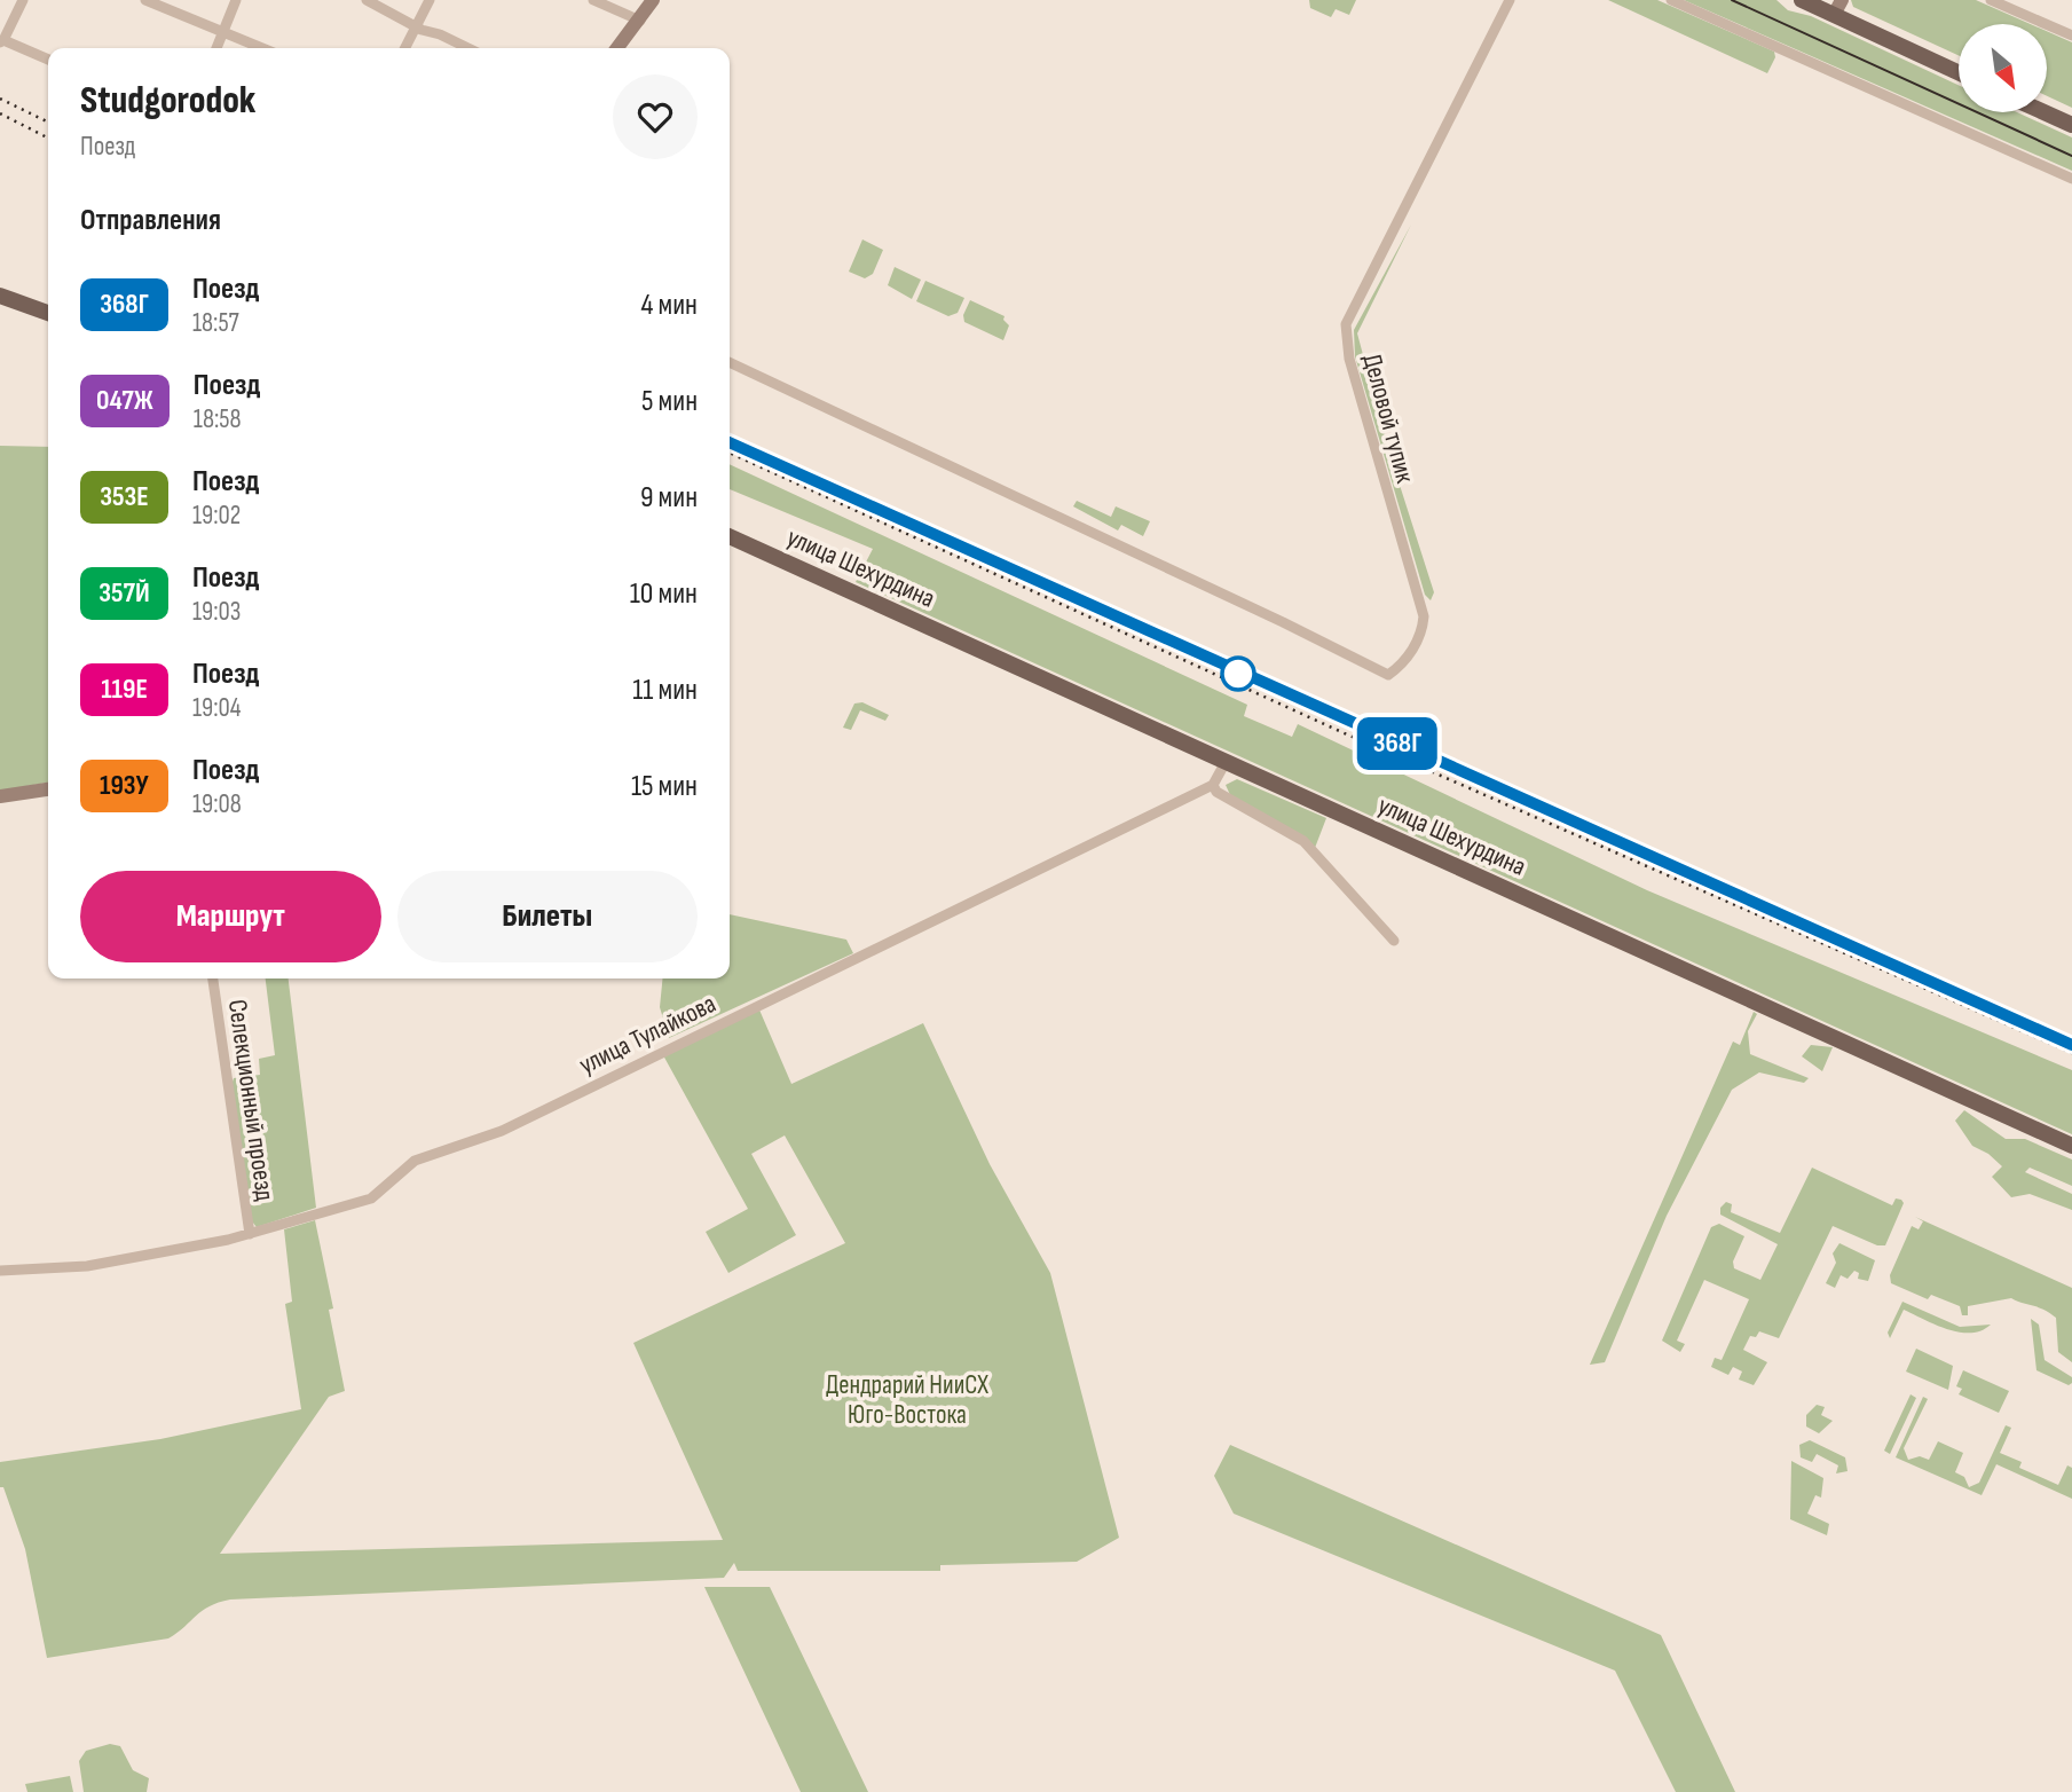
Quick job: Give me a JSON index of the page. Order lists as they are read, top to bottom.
{
  "streets": {
    "main road": ["улица Шехурдина"],
    "street": ["Деловой тупик", "улица Тулайкова", "Селекционный проезд"]
  },
  "crossings": [
    ["улица Тулайкова", "Селекционный проезд"]
  ],
  "parks": ["Дендрарий НииСХ Юго-Востока"],
  "north": "bottom right",
  "page": {
    "on_map": "368Г",
    "heading": [
      ["Studgorodok", "Поезд"],
      "Отправления"
    ],
    "list": [
      {
        "mark": "368Г",
        "name": "Поезд",
        "note": "18:57",
        "value": "4 мин"
      },
      {
        "mark": "047Ж",
        "name": "Поезд",
        "note": "18:58",
        "value": "5 мин"
      },
      {
        "mark": "353Е",
        "name": "Поезд",
        "note": "19:02",
        "value": "9 мин"
      },
      {
        "mark": "357Й",
        "name": "Поезд",
        "note": "19:03",
        "value": "10 мин"
      },
      {
        "mark": "119Е",
        "name": "Поезд",
        "note": "19:04",
        "value": "11 мин"
      },
      {
        "mark": "193У",
        "name": "Поезд",
        "note": "19:08",
        "value": "15 мин"
      }
    ],
    "buttons": ["Маршрут", "Билеты"]
  }
}
